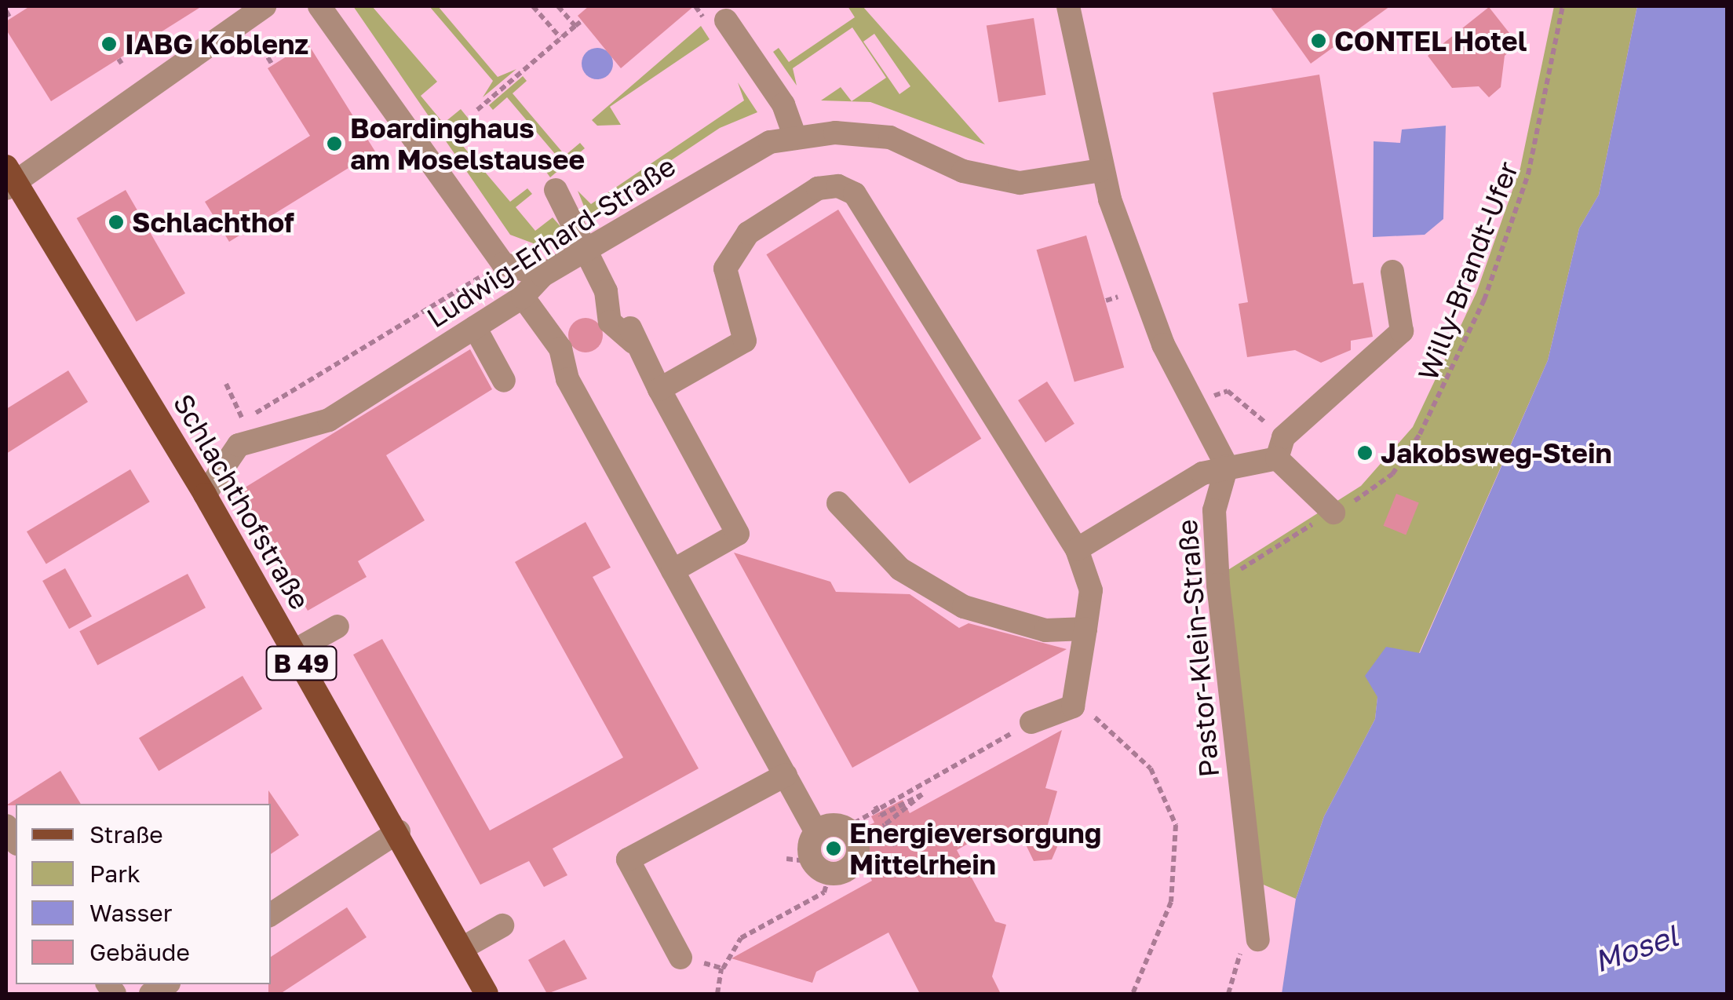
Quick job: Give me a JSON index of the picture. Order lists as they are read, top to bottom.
{
  "streets": {
    "main road": ["Schlachthofstraße", "B 49"],
    "street": ["Ludwig-Erhard-Straße", "Pastor-Klein-Straße"],
    "path": ["Willy-Brandt-Ufer"]
  },
  "crossings": [
    ["Ludwig-Erhard-Straße", "Schlachthofstraße"],
    ["Willy-Brandt-Ufer", "Pastor-Klein-Straße"]
  ],
  "water": ["Mosel"],
  "places": [
    "CONTEL Hotel",
    "IABG Koblenz",
    "Boardinghaus am Moselstausee",
    "Schlachthof",
    "Jakobsweg-Stein",
    "Energieversorgung Mittelrhein"
  ],
  "legend": [
    "Straße",
    "Park",
    "Wasser",
    "Gebäude"
  ]
}
